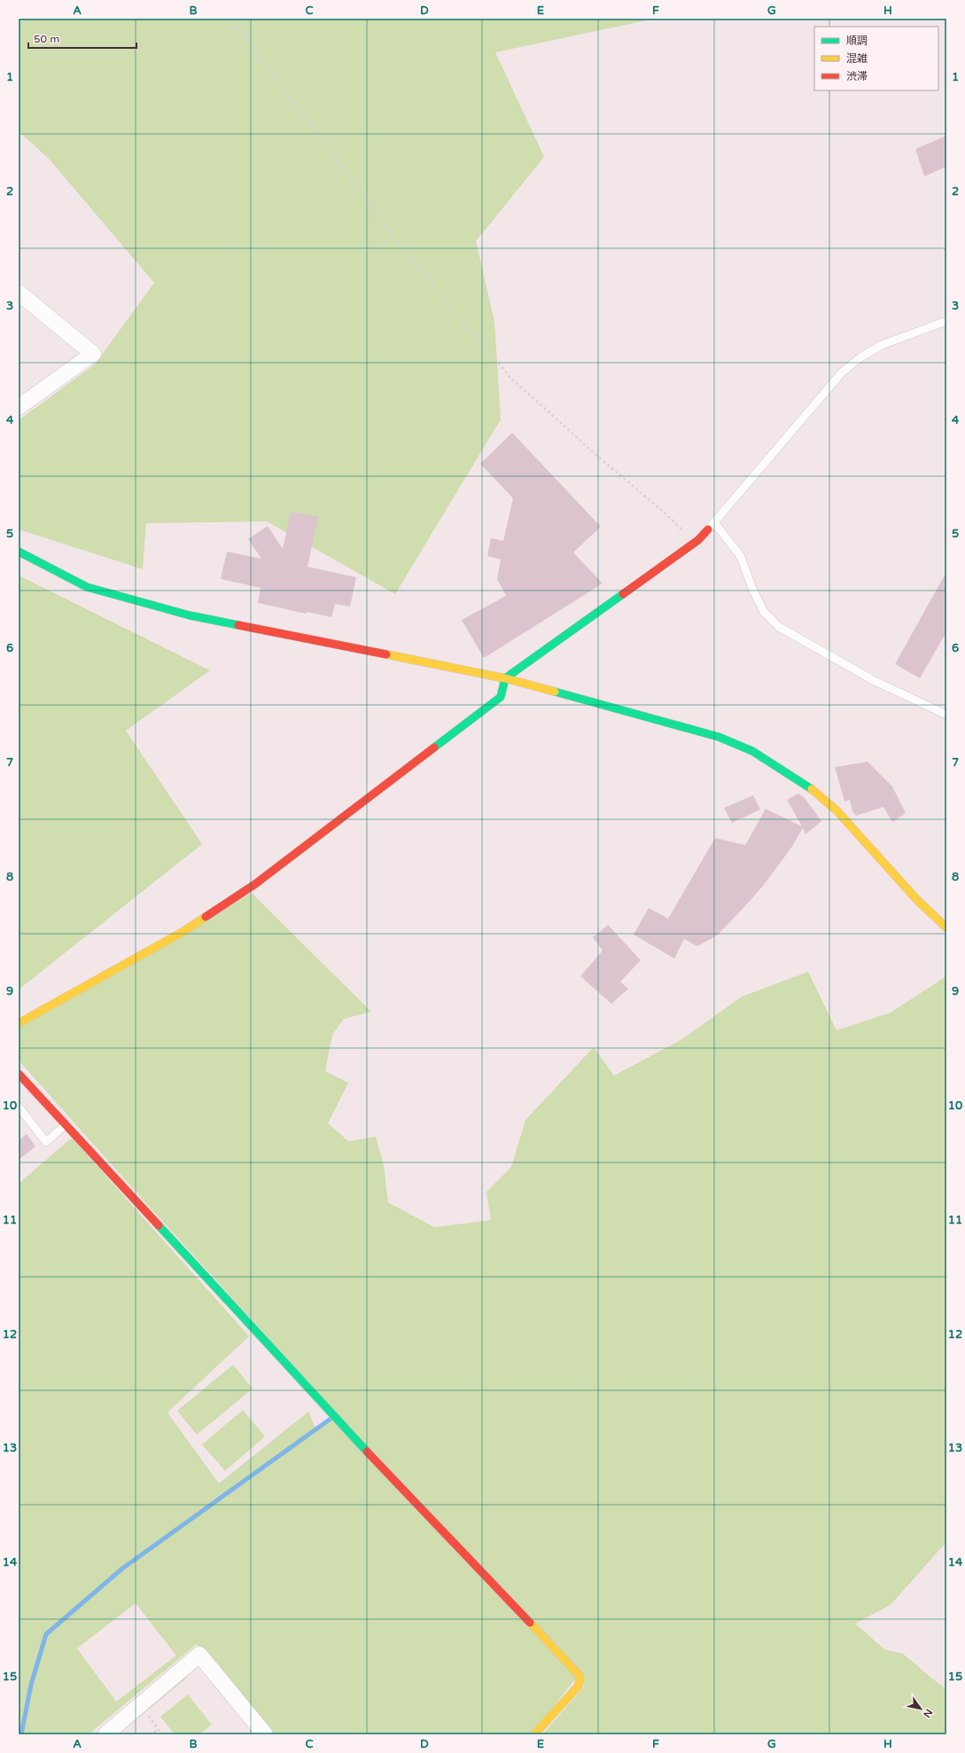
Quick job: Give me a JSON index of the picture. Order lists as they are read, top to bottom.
{
  "legend": ["順調", "混雑", "渋滞"],
  "scale_bar": "50 m",
  "north": "bottom right",
  "grid": {
    "columns": [
      "A",
      "B",
      "C",
      "D",
      "E",
      "F",
      "G",
      "H"
    ],
    "rows": [
      "1",
      "2",
      "3",
      "4",
      "5",
      "6",
      "7",
      "8",
      "9",
      "10",
      "11",
      "12",
      "13",
      "14",
      "15"
    ]
  }
}
